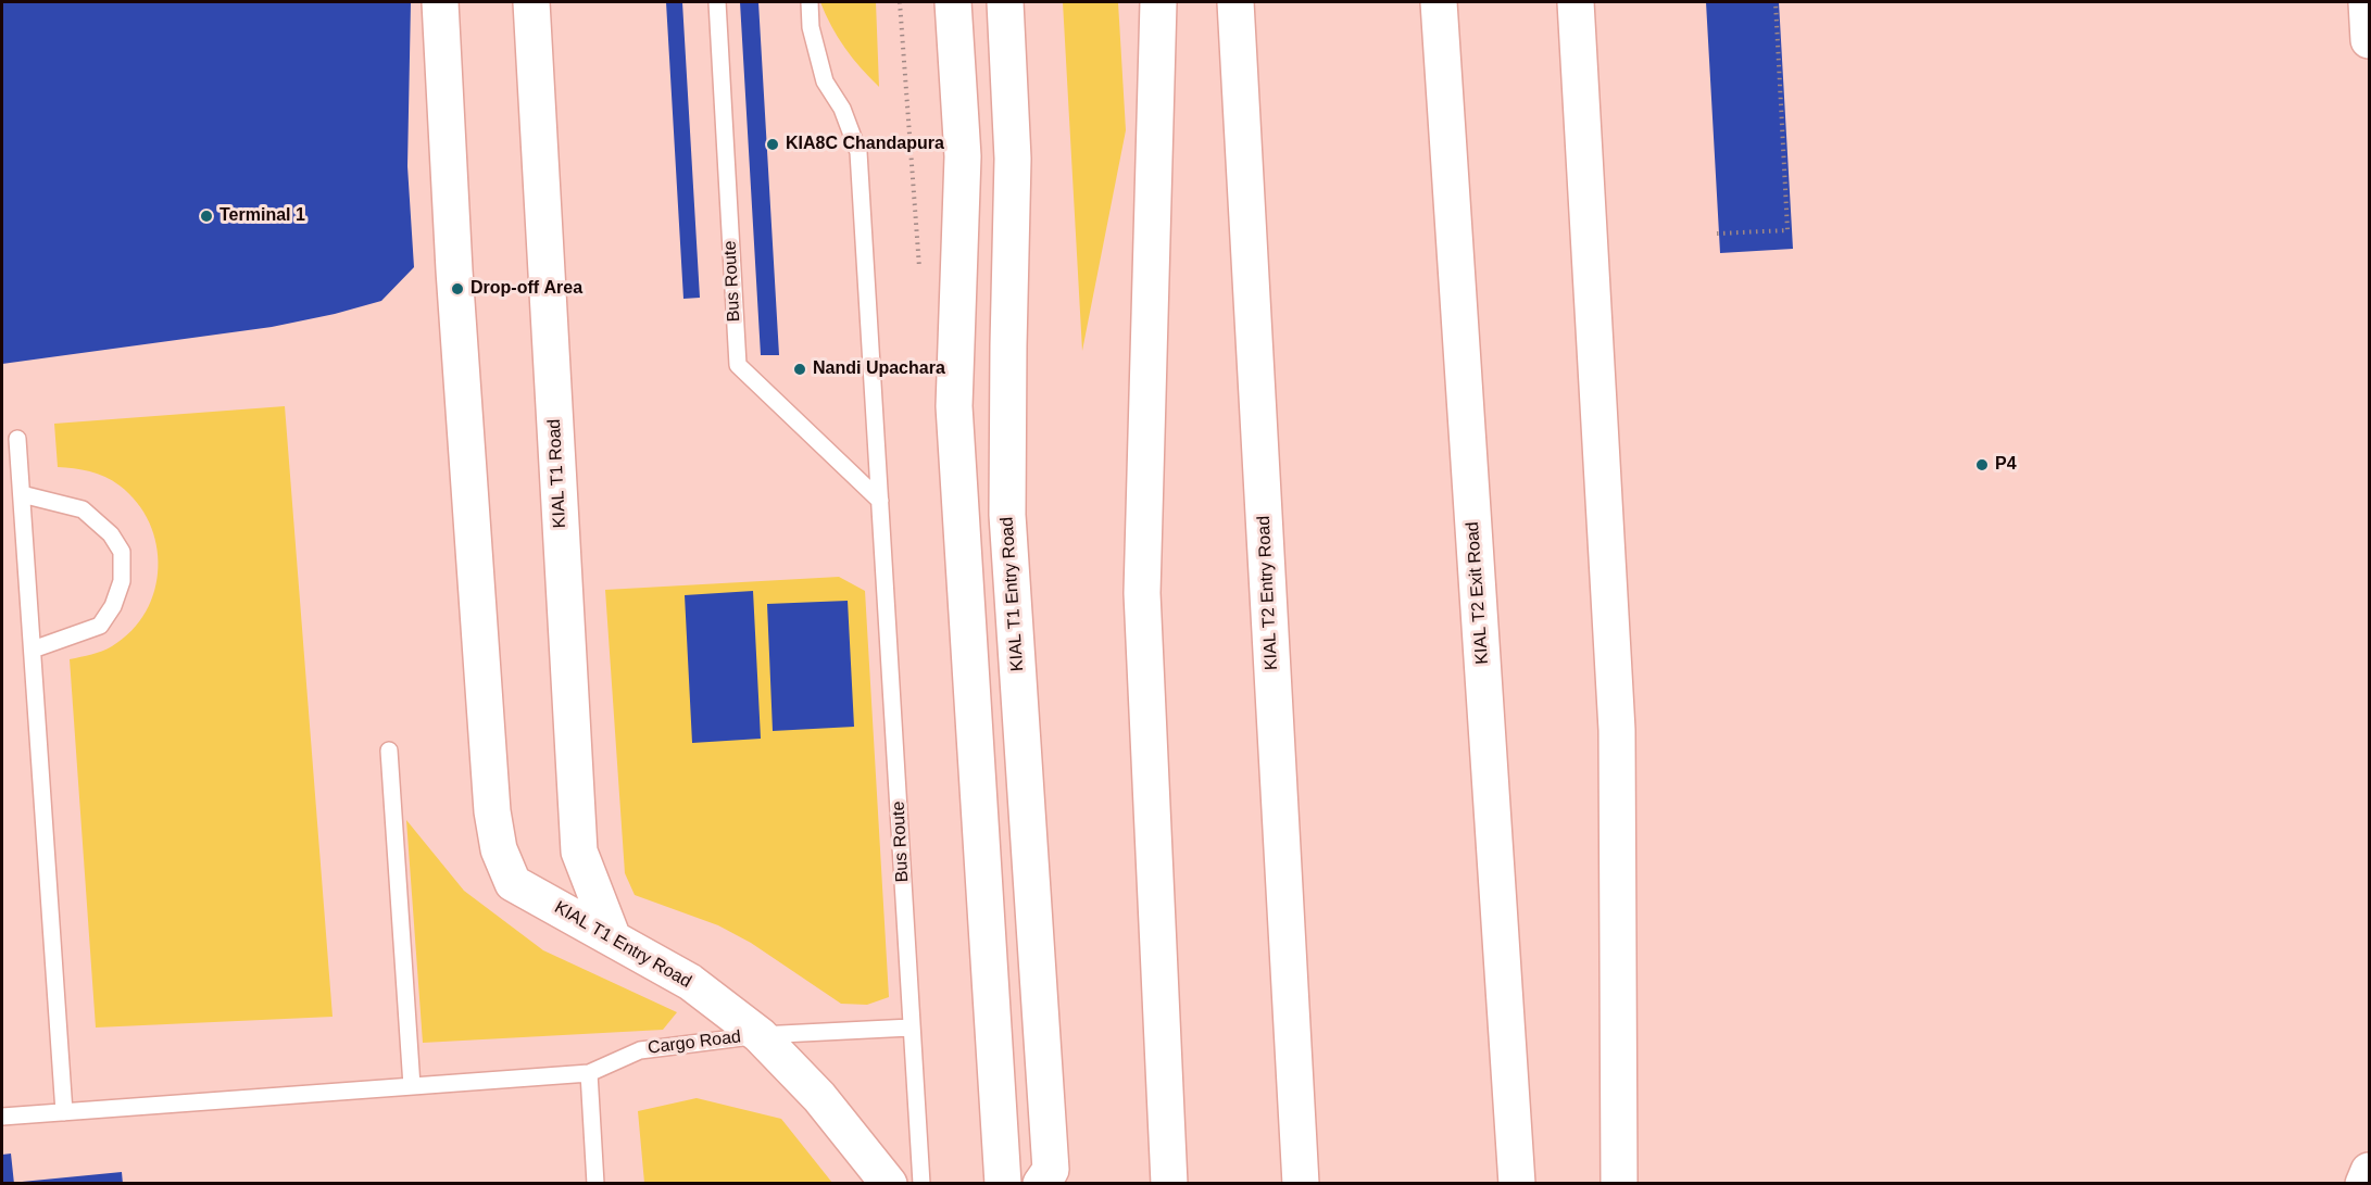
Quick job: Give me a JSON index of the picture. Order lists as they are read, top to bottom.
{
  "streets": {
    "main road": [
      "KIAL T1 Road",
      "KIAL T2 Entry Road",
      "KIAL T2 Exit Road",
      "KIAL T1 Entry Road"
    ],
    "lane": ["Bus Route", "Cargo Road"]
  },
  "crossings": [
    ["Bus Route", "Cargo Road"],
    ["KIAL T1 Road", "KIAL T1 Entry Road"],
    ["KIAL T1 Entry Road", "Cargo Road"]
  ],
  "places": [
    "KIA8C Chandapura",
    "Terminal 1",
    "Drop-off Area",
    "Nandi Upachara",
    "P4"
  ]
}
